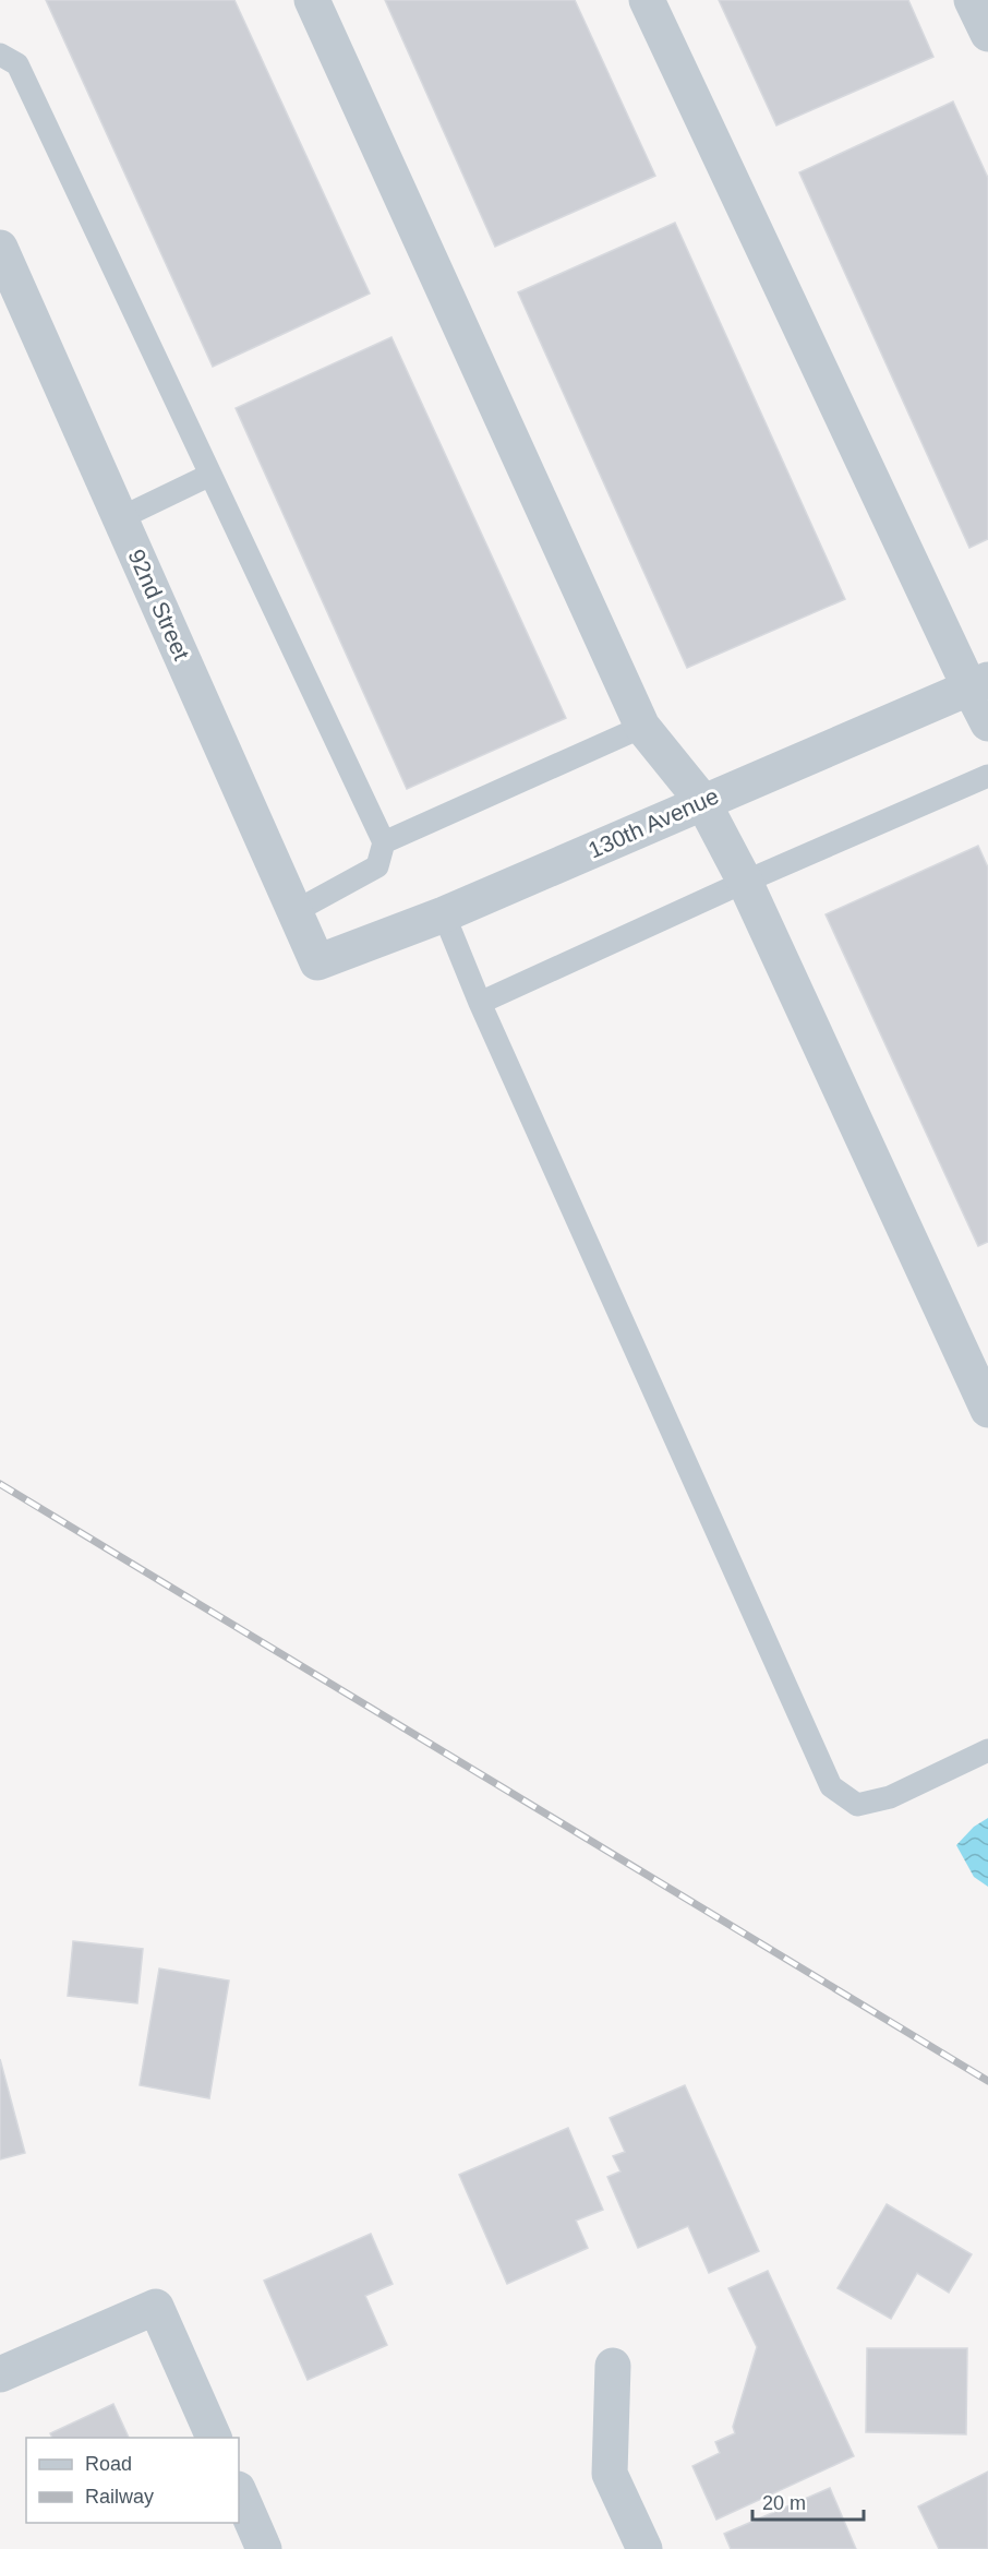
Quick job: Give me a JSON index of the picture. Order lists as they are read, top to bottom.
{
  "streets": {
    "street": ["92nd Street", "130th Avenue"]
  },
  "crossings": [
    ["92nd Street", "130th Avenue"]
  ],
  "legend": ["Road", "Railway"],
  "scale_bar": "20 m"
}
